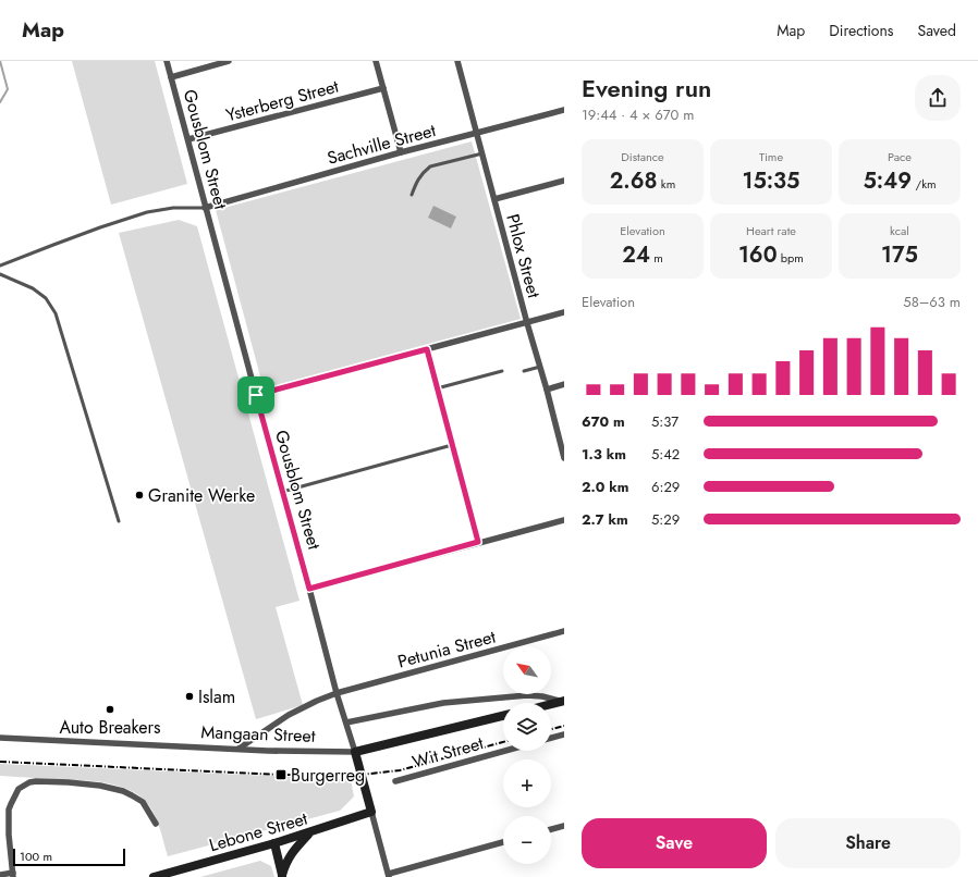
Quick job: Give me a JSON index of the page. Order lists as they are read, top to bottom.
{
  "streets": {
    "street": [
      "Ysterberg Street",
      "Sachville Street",
      "Gousblom Street",
      "Phlox Street",
      "Petunia Street",
      "Mangaan Street",
      "Wit Street",
      "Lebone Street"
    ]
  },
  "crossings": [
    ["Ysterberg Street", "Gousblom Street"],
    ["Sachville Street", "Gousblom Street"],
    ["Sachville Street", "Phlox Street"],
    ["Gousblom Street", "Petunia Street"],
    ["Gousblom Street", "Mangaan Street"],
    ["Gousblom Street", "Lebone Street"],
    ["Petunia Street", "Mangaan Street"]
  ],
  "places": {
    "other": ["Granite Werke", "Islam", "Auto Breakers"],
    "transit": ["Burgerreg"]
  },
  "scale_bar": "100 m",
  "north": "top left",
  "page": {
    "header": "Map",
    "nav": ["Map", "Directions", "Saved"],
    "heading": ["Evening run", "19:44 · 4 × 670 m"],
    "stats": [
      ["Distance", "2.68 km"],
      ["Time", "15:35"],
      ["Pace", "5:49 /km"],
      ["Elevation", "24 m"],
      ["Heart rate", "160 bpm"],
      ["kcal", "175"]
    ],
    "chart": ["Elevation", "58–63 m"],
    "list": [
      {
        "name": "670 m",
        "note": "5:37"
      },
      {
        "name": "1.3 km",
        "note": "5:42"
      },
      {
        "name": "2.0 km",
        "note": "6:29"
      },
      {
        "name": "2.7 km",
        "note": "5:29"
      }
    ],
    "map_buttons": ["+", "−"],
    "buttons": ["Save", "Share"],
    "scale": "100 m"
  }
}
